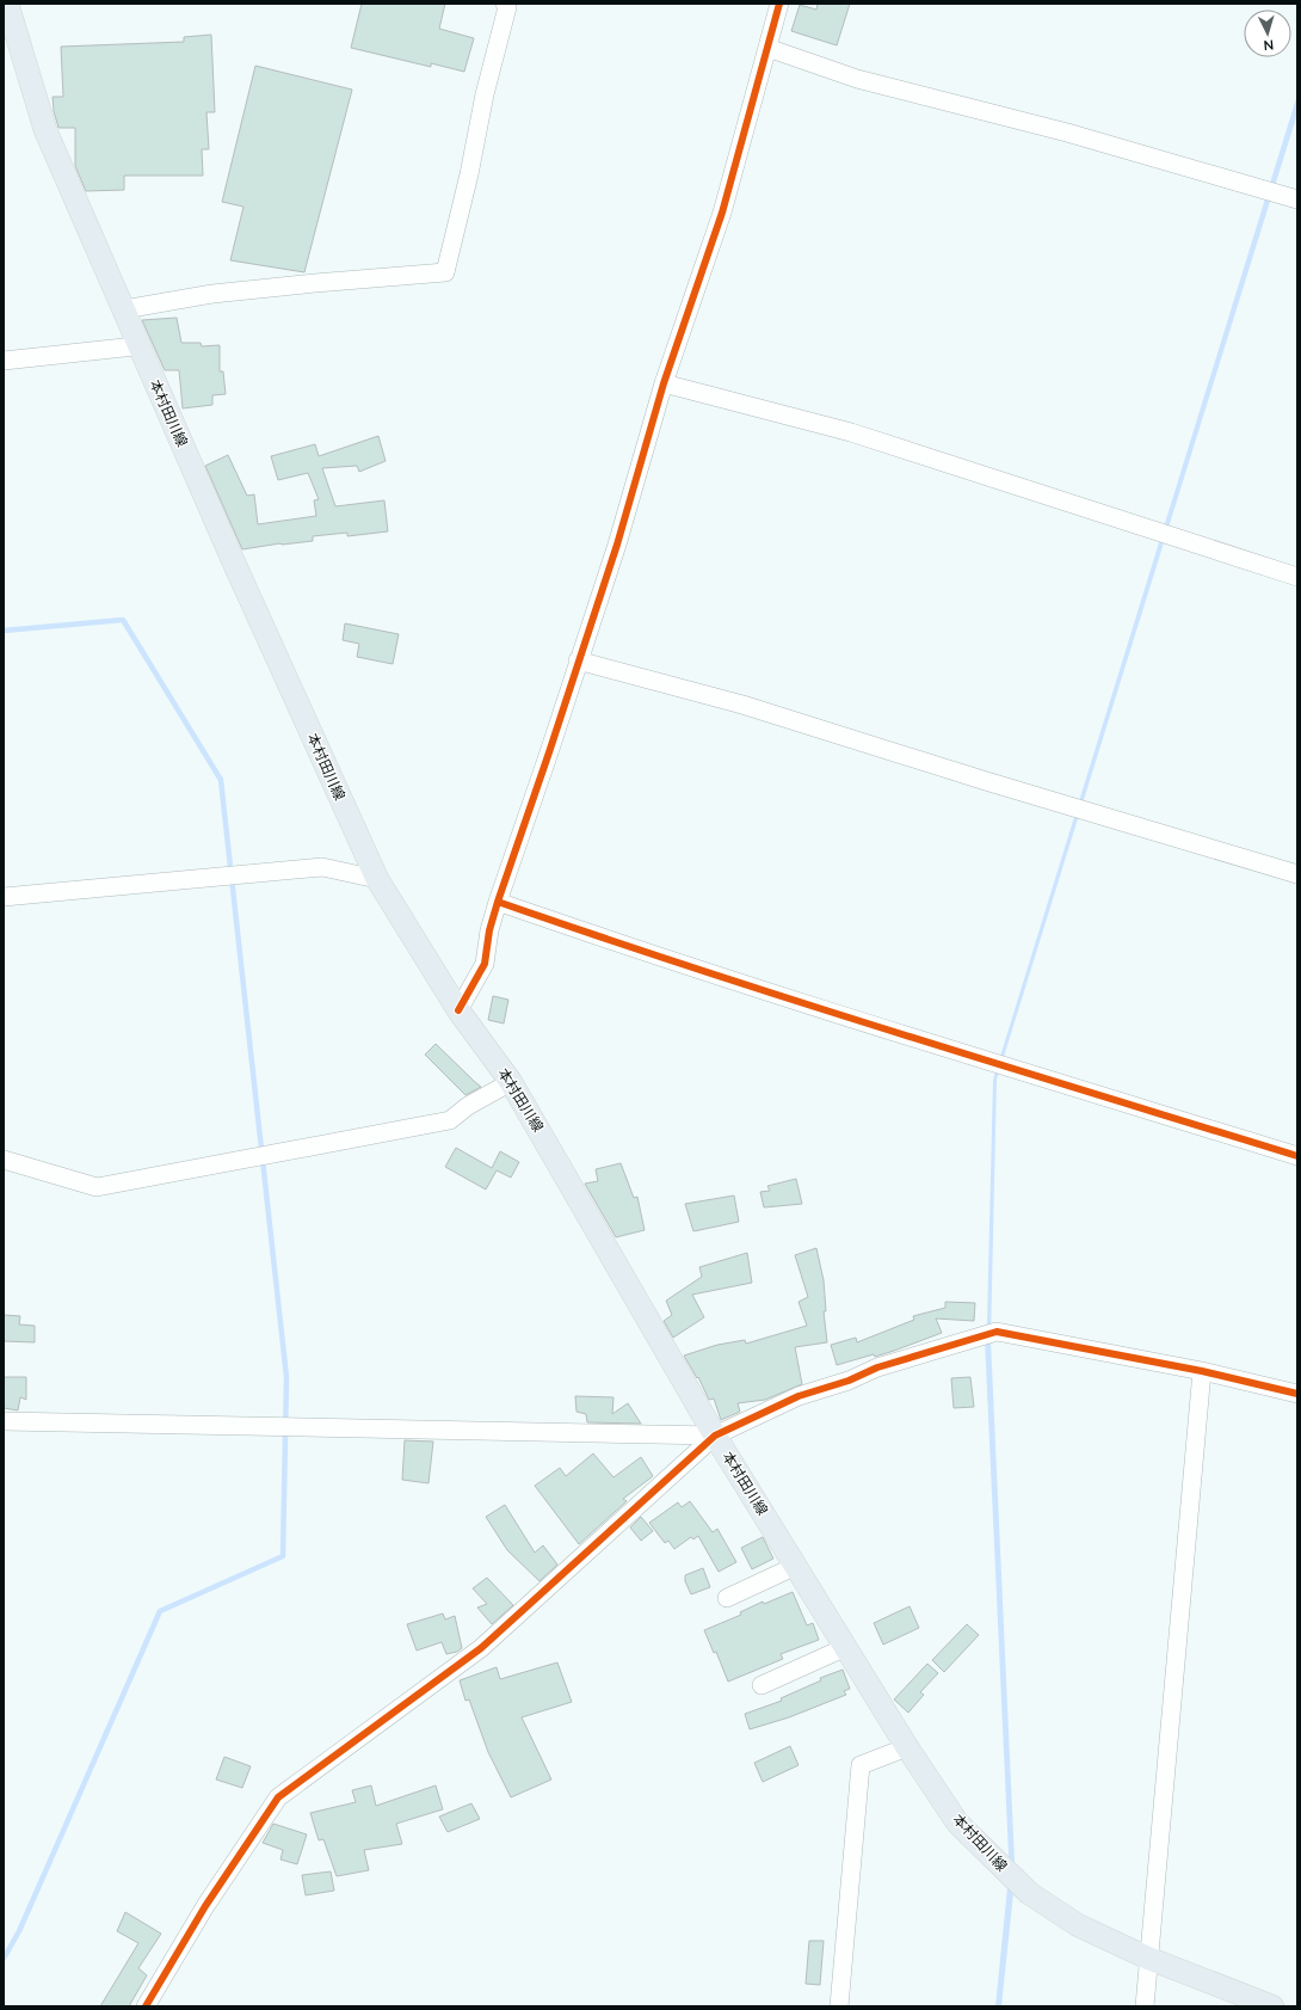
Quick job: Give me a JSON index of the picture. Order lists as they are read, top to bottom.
{
  "streets": {
    "main road": ["本村田川線"]
  },
  "north": "bottom"
}
